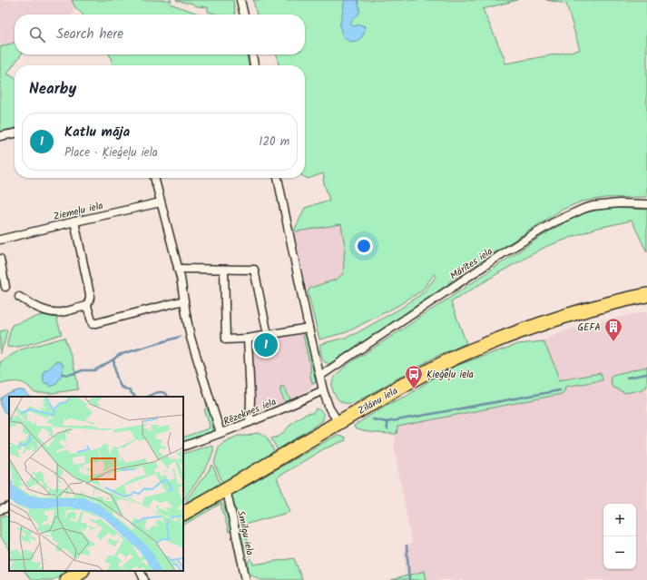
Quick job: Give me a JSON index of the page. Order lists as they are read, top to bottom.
{
  "streets": {
    "highway": ["Zīlānu iela"],
    "street": [
      "Ziemeļu iela",
      "Mārītes iela",
      "Rēzeknes iela",
      "Smilgu iela"
    ]
  },
  "crossings": [
    ["Zīlānu iela", "Smilgu iela"]
  ],
  "places": {
    "building": ["GEFA"],
    "bus stop": ["Ķieģeļu iela"]
  },
  "page": {
    "search": "Search here",
    "heading": "Nearby",
    "list": [
      {
        "mark": "1",
        "name": "Katlu māja",
        "note": "Place · Ķieģeļu iela",
        "value": "120 m"
      }
    ],
    "pins": "1",
    "map_buttons": ["+", "−"]
  }
}
